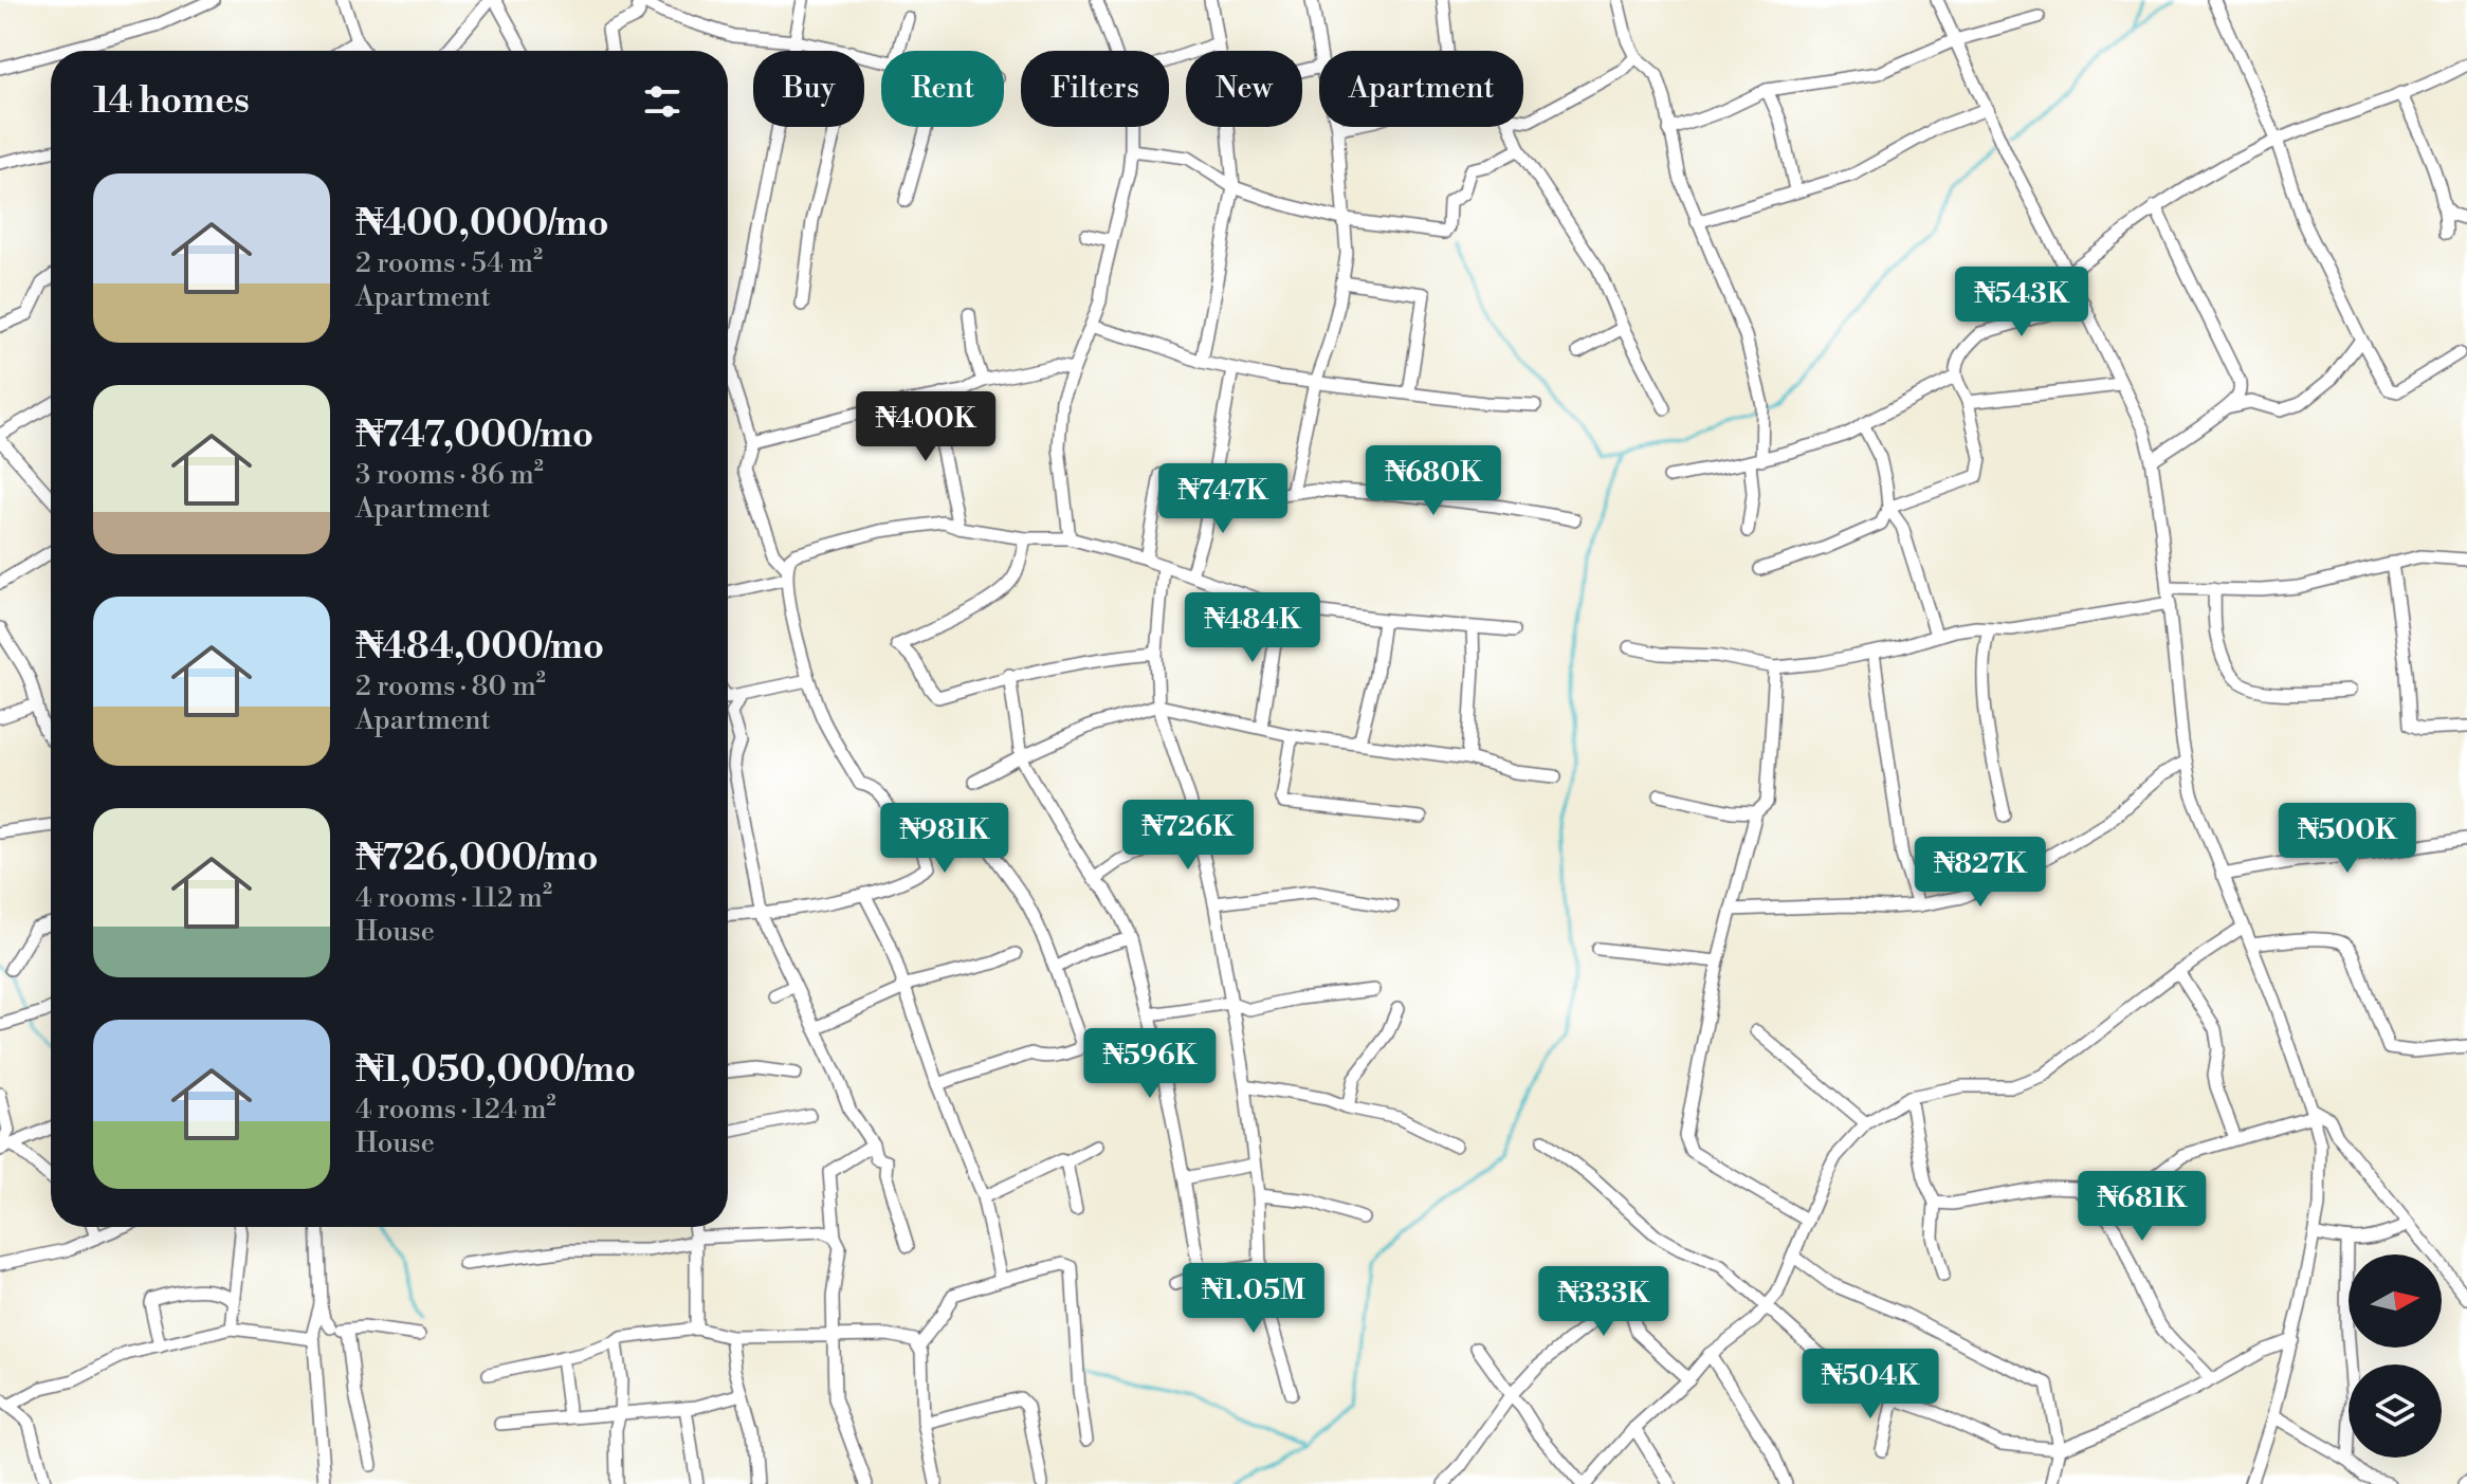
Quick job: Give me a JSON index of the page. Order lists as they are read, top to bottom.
{
  "north": "right",
  "page": {
    "chip": [
      "Buy",
      "Rent",
      "Filters",
      "New",
      "Apartment"
    ],
    "heading": "14 homes",
    "list": [
      {
        "name": "₦400,000/mo",
        "note": "2 rooms · 54 m² · Apartment"
      },
      {
        "name": "₦747,000/mo",
        "note": "3 rooms · 86 m² · Apartment"
      },
      {
        "name": "₦484,000/mo",
        "note": "2 rooms · 80 m² · Apartment"
      },
      {
        "name": "₦726,000/mo",
        "note": "4 rooms · 112 m² · House"
      },
      {
        "name": "₦1,050,000/mo",
        "note": "4 rooms · 124 m² · House"
      }
    ],
    "price": [
      "₦543K",
      "₦400K",
      "₦680K",
      "₦747K",
      "₦484K",
      "₦726K",
      "₦981K",
      "₦500K",
      "₦827K",
      "₦596K",
      "₦681K",
      "₦1.05M",
      "₦333K",
      "₦504K"
    ]
  }
}
